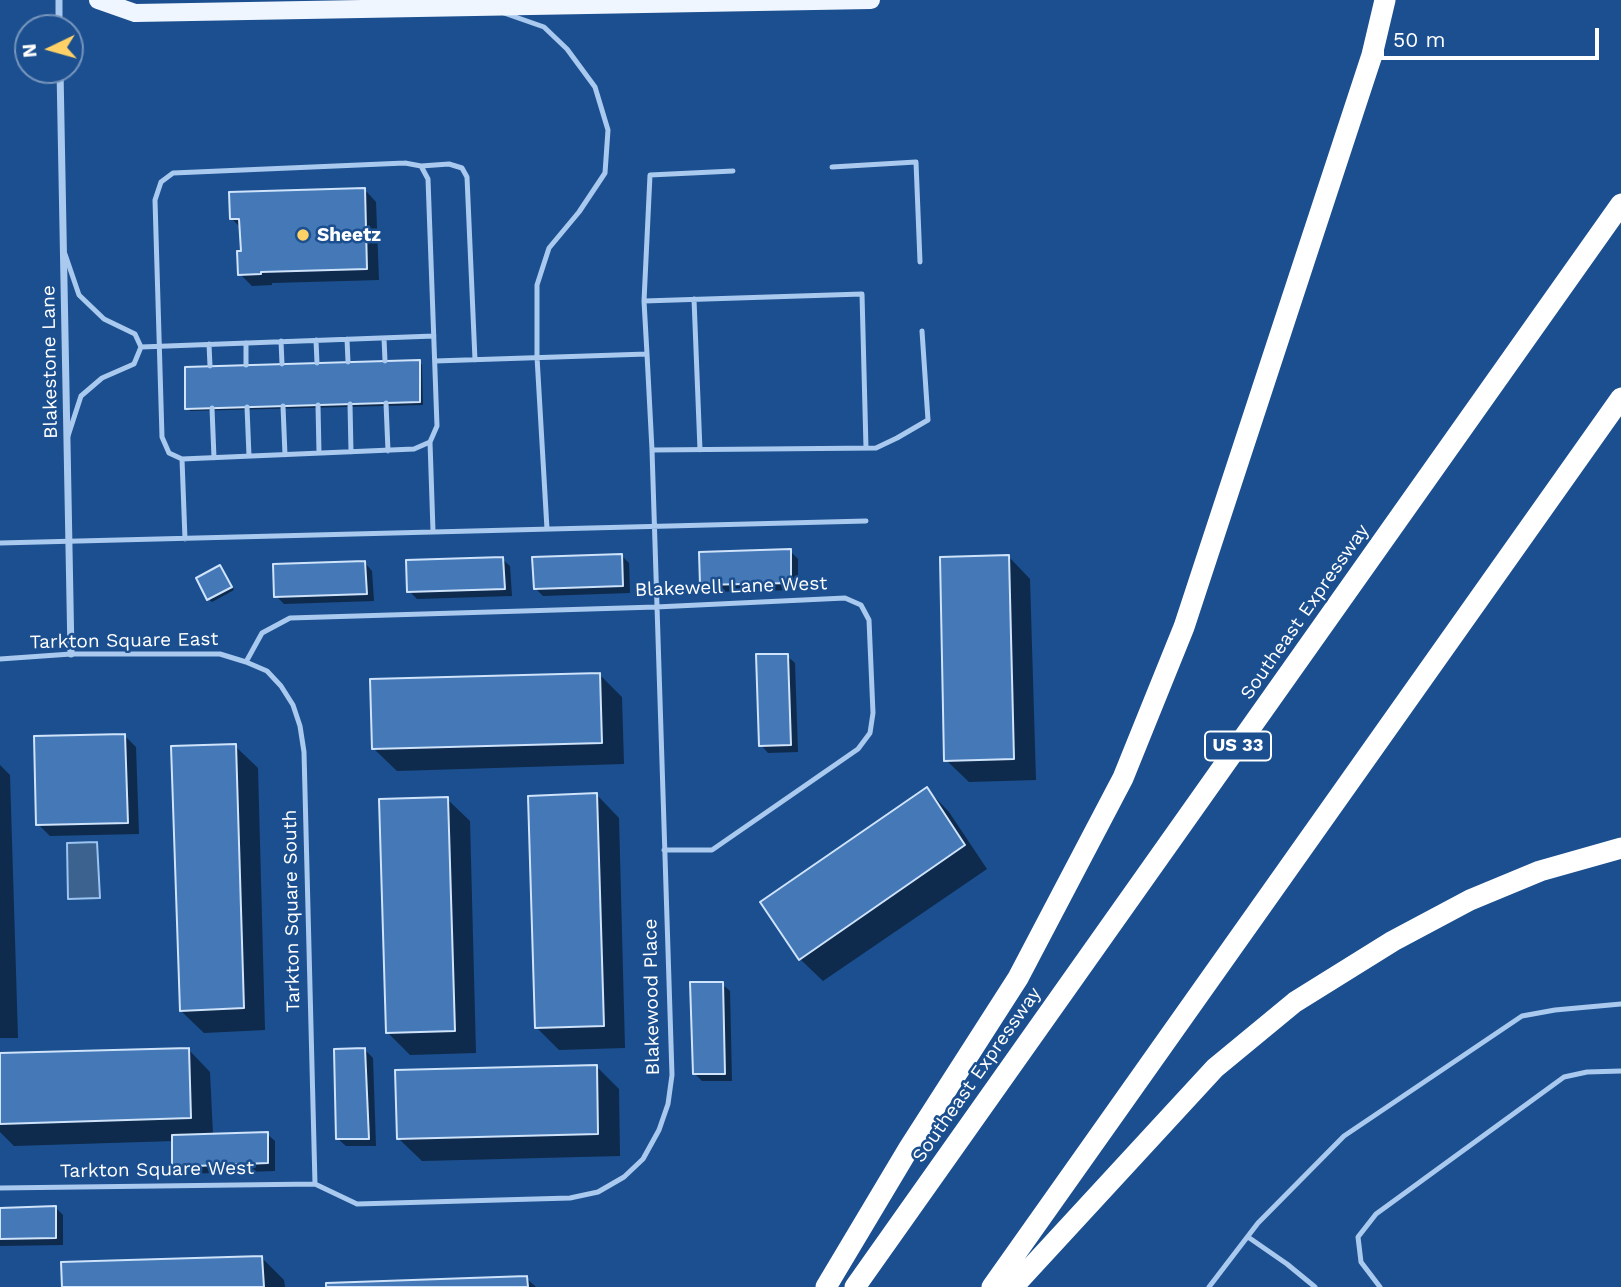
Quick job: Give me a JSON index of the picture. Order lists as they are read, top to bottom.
{
  "streets": {
    "highway": ["Southeast Expressway", "US 33"],
    "street": ["Blakestone Lane"],
    "lane": [
      "Blakewell Lane West",
      "Tarkton Square East",
      "Tarkton Square South",
      "Blakewood Place",
      "Tarkton Square West"
    ]
  },
  "crossings": [
    ["Blakestone Lane", "Tarkton Square East"],
    ["Blakewell Lane West", "Tarkton Square East"],
    ["Blakewell Lane West", "Tarkton Square South"],
    ["Blakewell Lane West", "Blakewood Place"],
    ["Tarkton Square East", "Tarkton Square South"],
    ["Tarkton Square South", "Blakewood Place"],
    ["Tarkton Square South", "Tarkton Square West"],
    ["Blakewood Place", "Tarkton Square West"]
  ],
  "places": ["Sheetz"],
  "scale_bar": "50 m",
  "north": "left"
}
